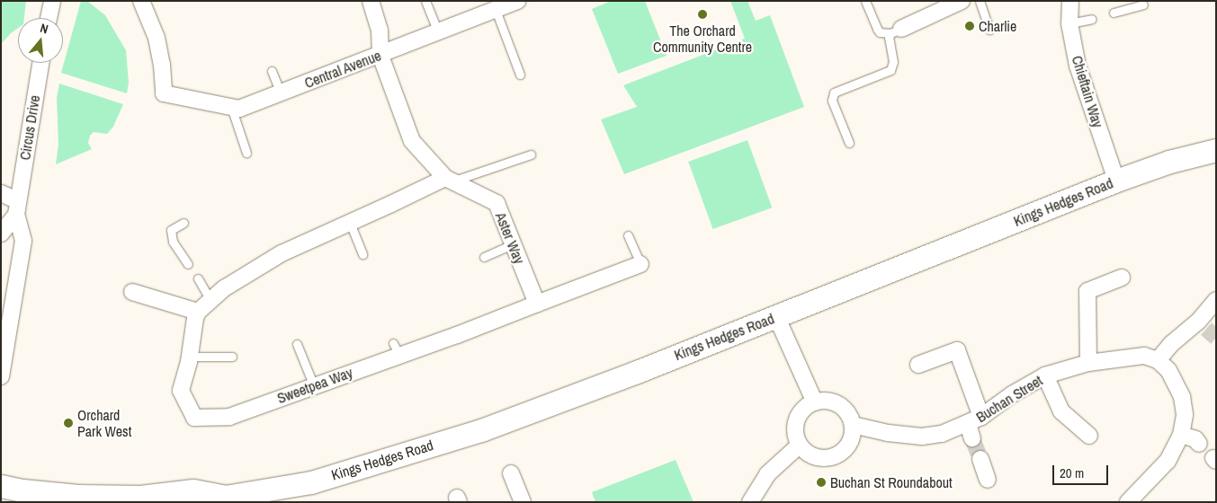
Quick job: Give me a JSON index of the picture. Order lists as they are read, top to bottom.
{
  "streets": {
    "street": [
      "Central Avenue",
      "Chieftain Way",
      "Circus Drive",
      "Kings Hedges Road",
      "Aster Way",
      "Sweetpea Way",
      "Buchan Street"
    ]
  },
  "crossings": [
    ["Central Avenue", "Aster Way"],
    ["Chieftain Way", "Kings Hedges Road"],
    ["Aster Way", "Sweetpea Way"]
  ],
  "places": [
    "The Orchard Community Centre",
    "Charlie",
    "Orchard Park West",
    "Buchan St Roundabout"
  ],
  "scale_bar": "20 m",
  "north": "top"
}
